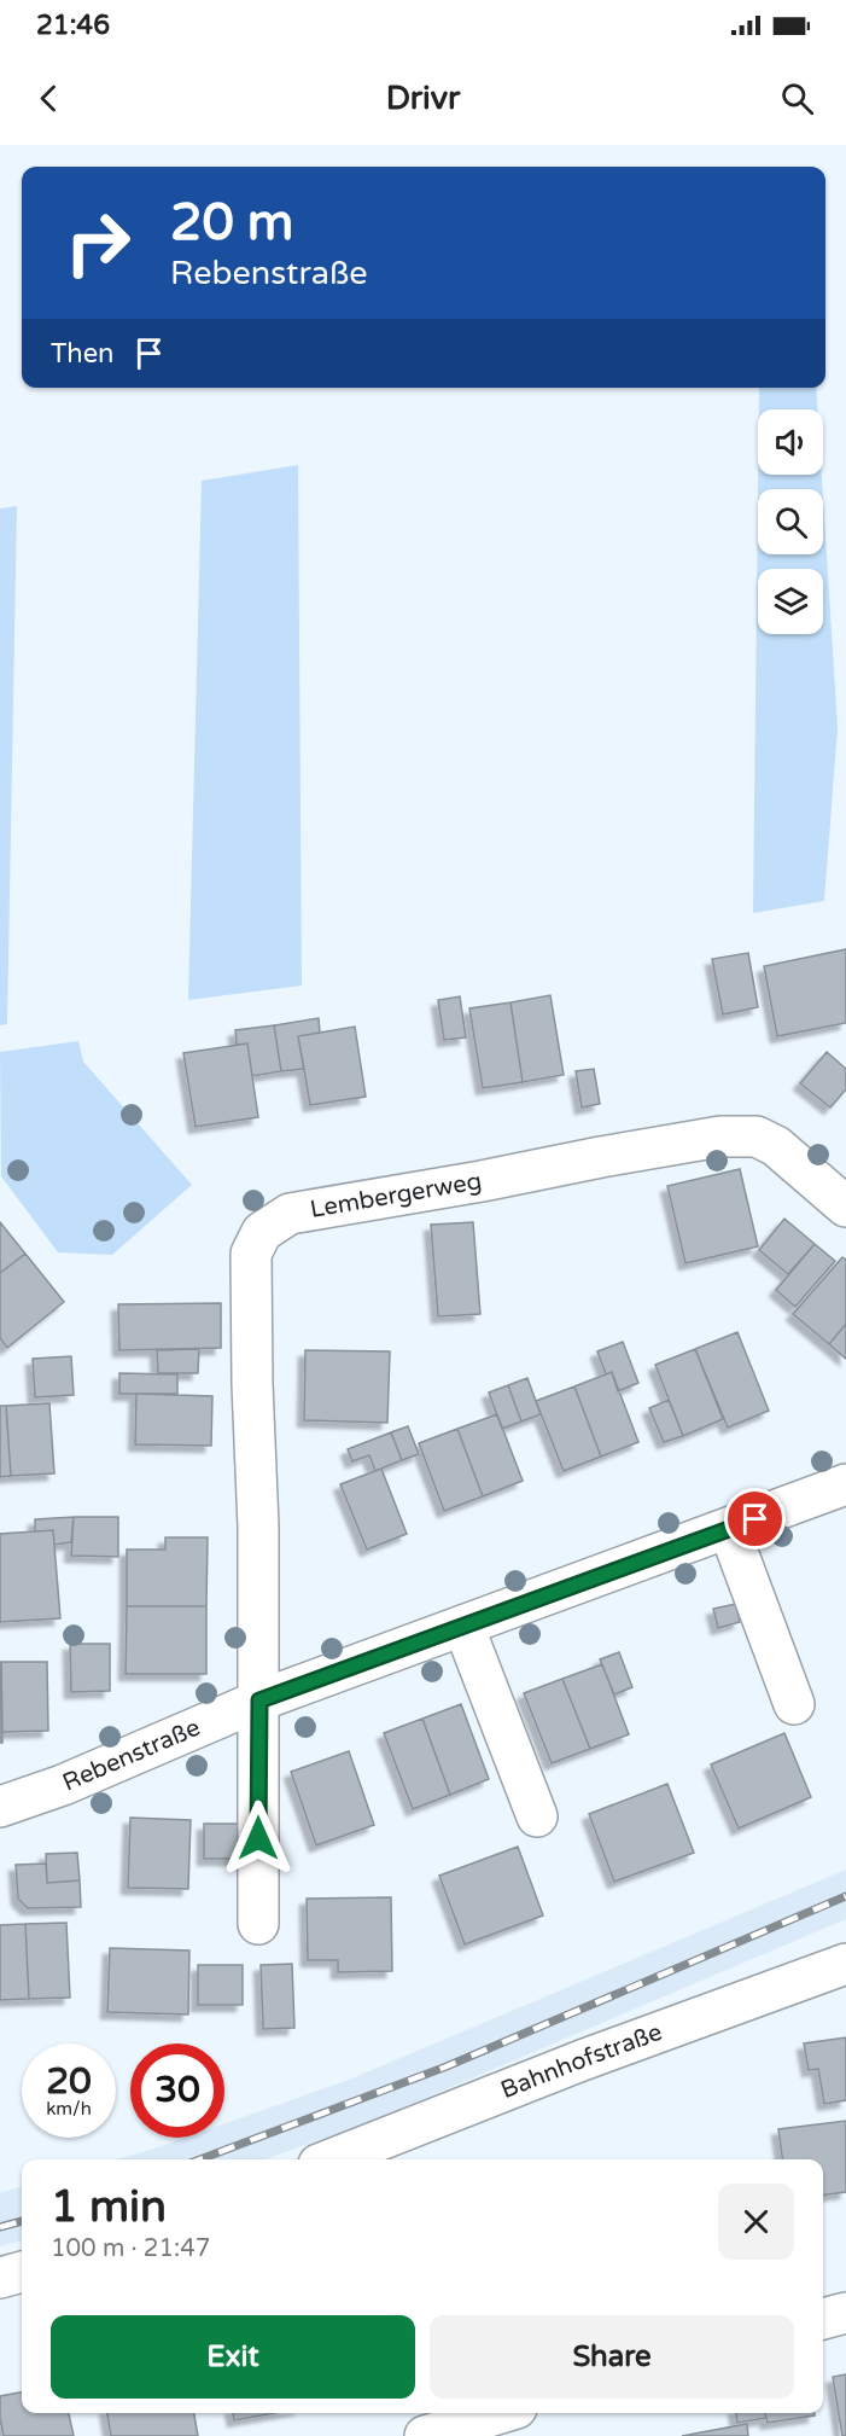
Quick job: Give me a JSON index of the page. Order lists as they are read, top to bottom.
{
  "streets": {
    "street": ["Lembergerweg", "Rebenstraße", "Bahnhofstraße"]
  },
  "crossings": [
    ["Lembergerweg", "Rebenstraße"]
  ],
  "page": {
    "status": "21:46",
    "header": "Drivr",
    "turn": ["20 m", "Rebenstraße"],
    "then": "Then",
    "speed": "20 km/h",
    "limit": "30",
    "heading": ["1 min", "100 m · 21:47"],
    "buttons": ["Exit", "Share"]
  }
}
